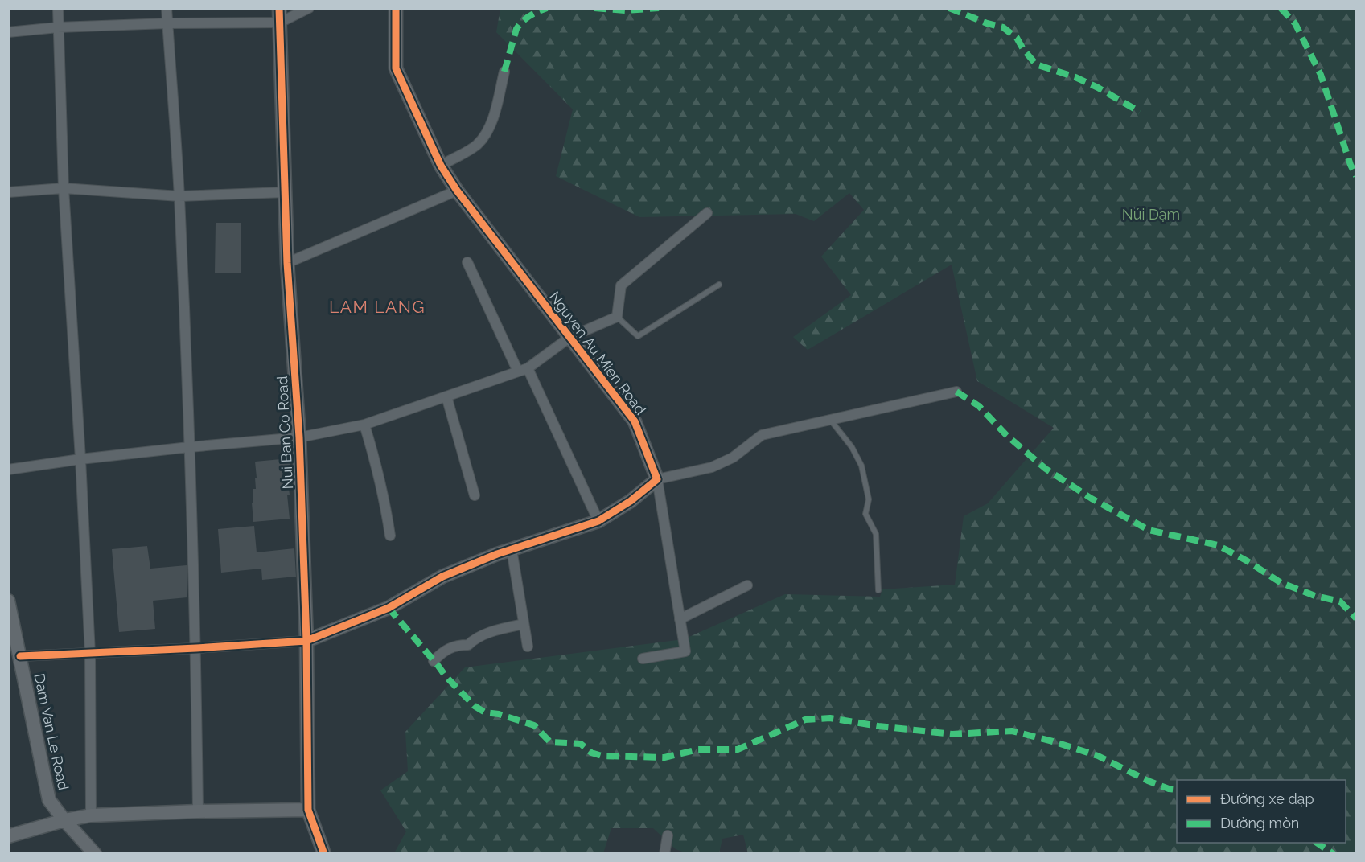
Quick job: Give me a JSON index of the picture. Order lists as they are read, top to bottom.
{
  "streets": {
    "street": ["Nguyen Au Mien Road", "Nui Ban Co Road", "Dam Van Le Road"]
  },
  "districts": ["LAM LANG"],
  "parks": ["Núi Dạm"],
  "legend": ["Đường xe đạp", "Đường mòn"]
}
